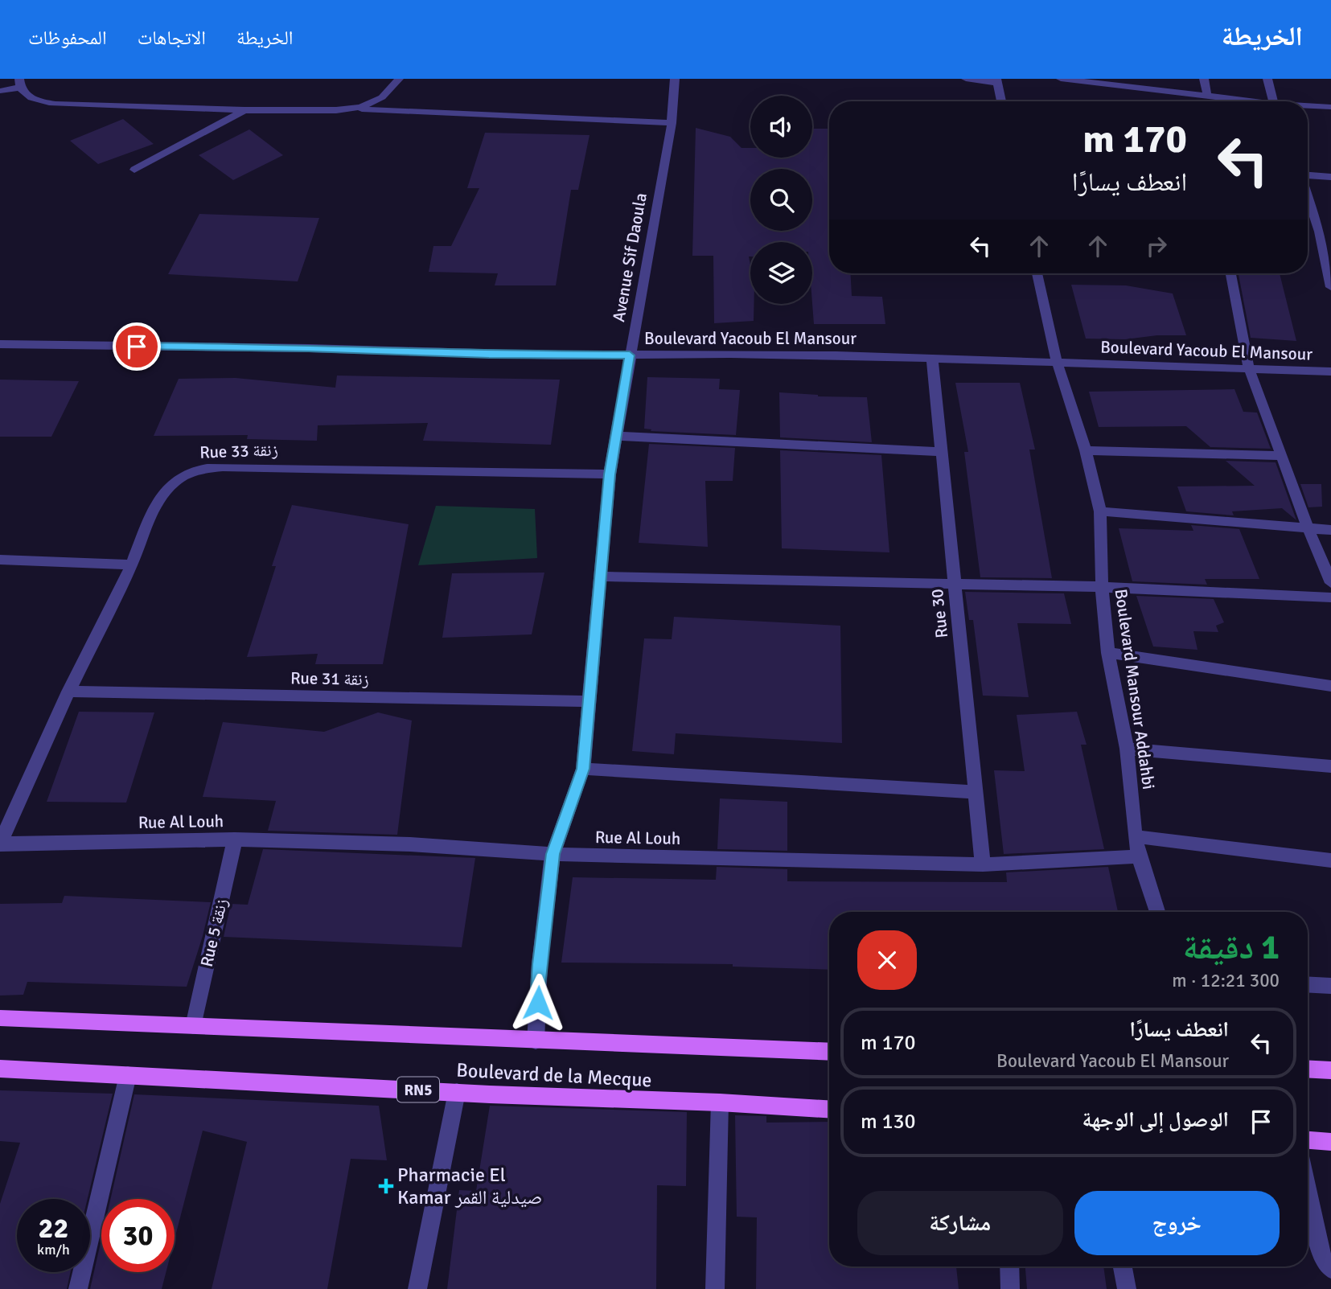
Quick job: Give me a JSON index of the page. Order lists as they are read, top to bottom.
{
  "streets": {
    "main road": ["Boulevard de la Mecque", "RN5"],
    "street": [
      "Avenue Sif Daoula",
      "Boulevard Yacoub El Mansour",
      "Rue 33 زنقة",
      "Rue 30",
      "Rue 31 زنقة",
      "Boulevard Mansour Addahbi",
      "Rue Al Louh",
      "Rue 5 زنقة"
    ]
  },
  "crossings": [
    ["Avenue Sif Daoula", "Boulevard Yacoub El Mansour"],
    ["Avenue Sif Daoula", "Rue 33 زنقة"],
    ["Avenue Sif Daoula", "Rue 31 زنقة"],
    ["Avenue Sif Daoula", "Rue Al Louh"],
    ["Avenue Sif Daoula", "Boulevard de la Mecque"],
    ["Boulevard Yacoub El Mansour", "Rue 30"],
    ["Boulevard Yacoub El Mansour", "Boulevard Mansour Addahbi"],
    ["Rue 33 زنقة", "Rue 31 زنقة"],
    ["Rue 33 زنقة", "Rue Al Louh"],
    ["Rue 30", "Rue Al Louh"],
    ["Boulevard Mansour Addahbi", "Rue Al Louh"],
    ["Rue Al Louh", "Rue 5 زنقة"],
    ["Rue 5 زنقة", "Boulevard de la Mecque"]
  ],
  "places": {
    "health": ["Pharmacie El Kamar صيدلية القمر"]
  },
  "page": {
    "header": "الخريطة",
    "nav": ["الخريطة", "الاتجاهات", "المحفوظات"],
    "turn": ["170 m", "انعطف يسارًا"],
    "heading": ["1 دقيقة", "300 m · 12:21"],
    "list": [
      {
        "name": "انعطف يسارًا",
        "note": "Boulevard Yacoub El Mansour",
        "value": "170 m"
      },
      {
        "name": "الوصول إلى الوجهة",
        "value": "130 m"
      }
    ],
    "buttons": ["خروج", "مشاركة"],
    "speed": "22 km/h",
    "limit": "30"
  }
}
